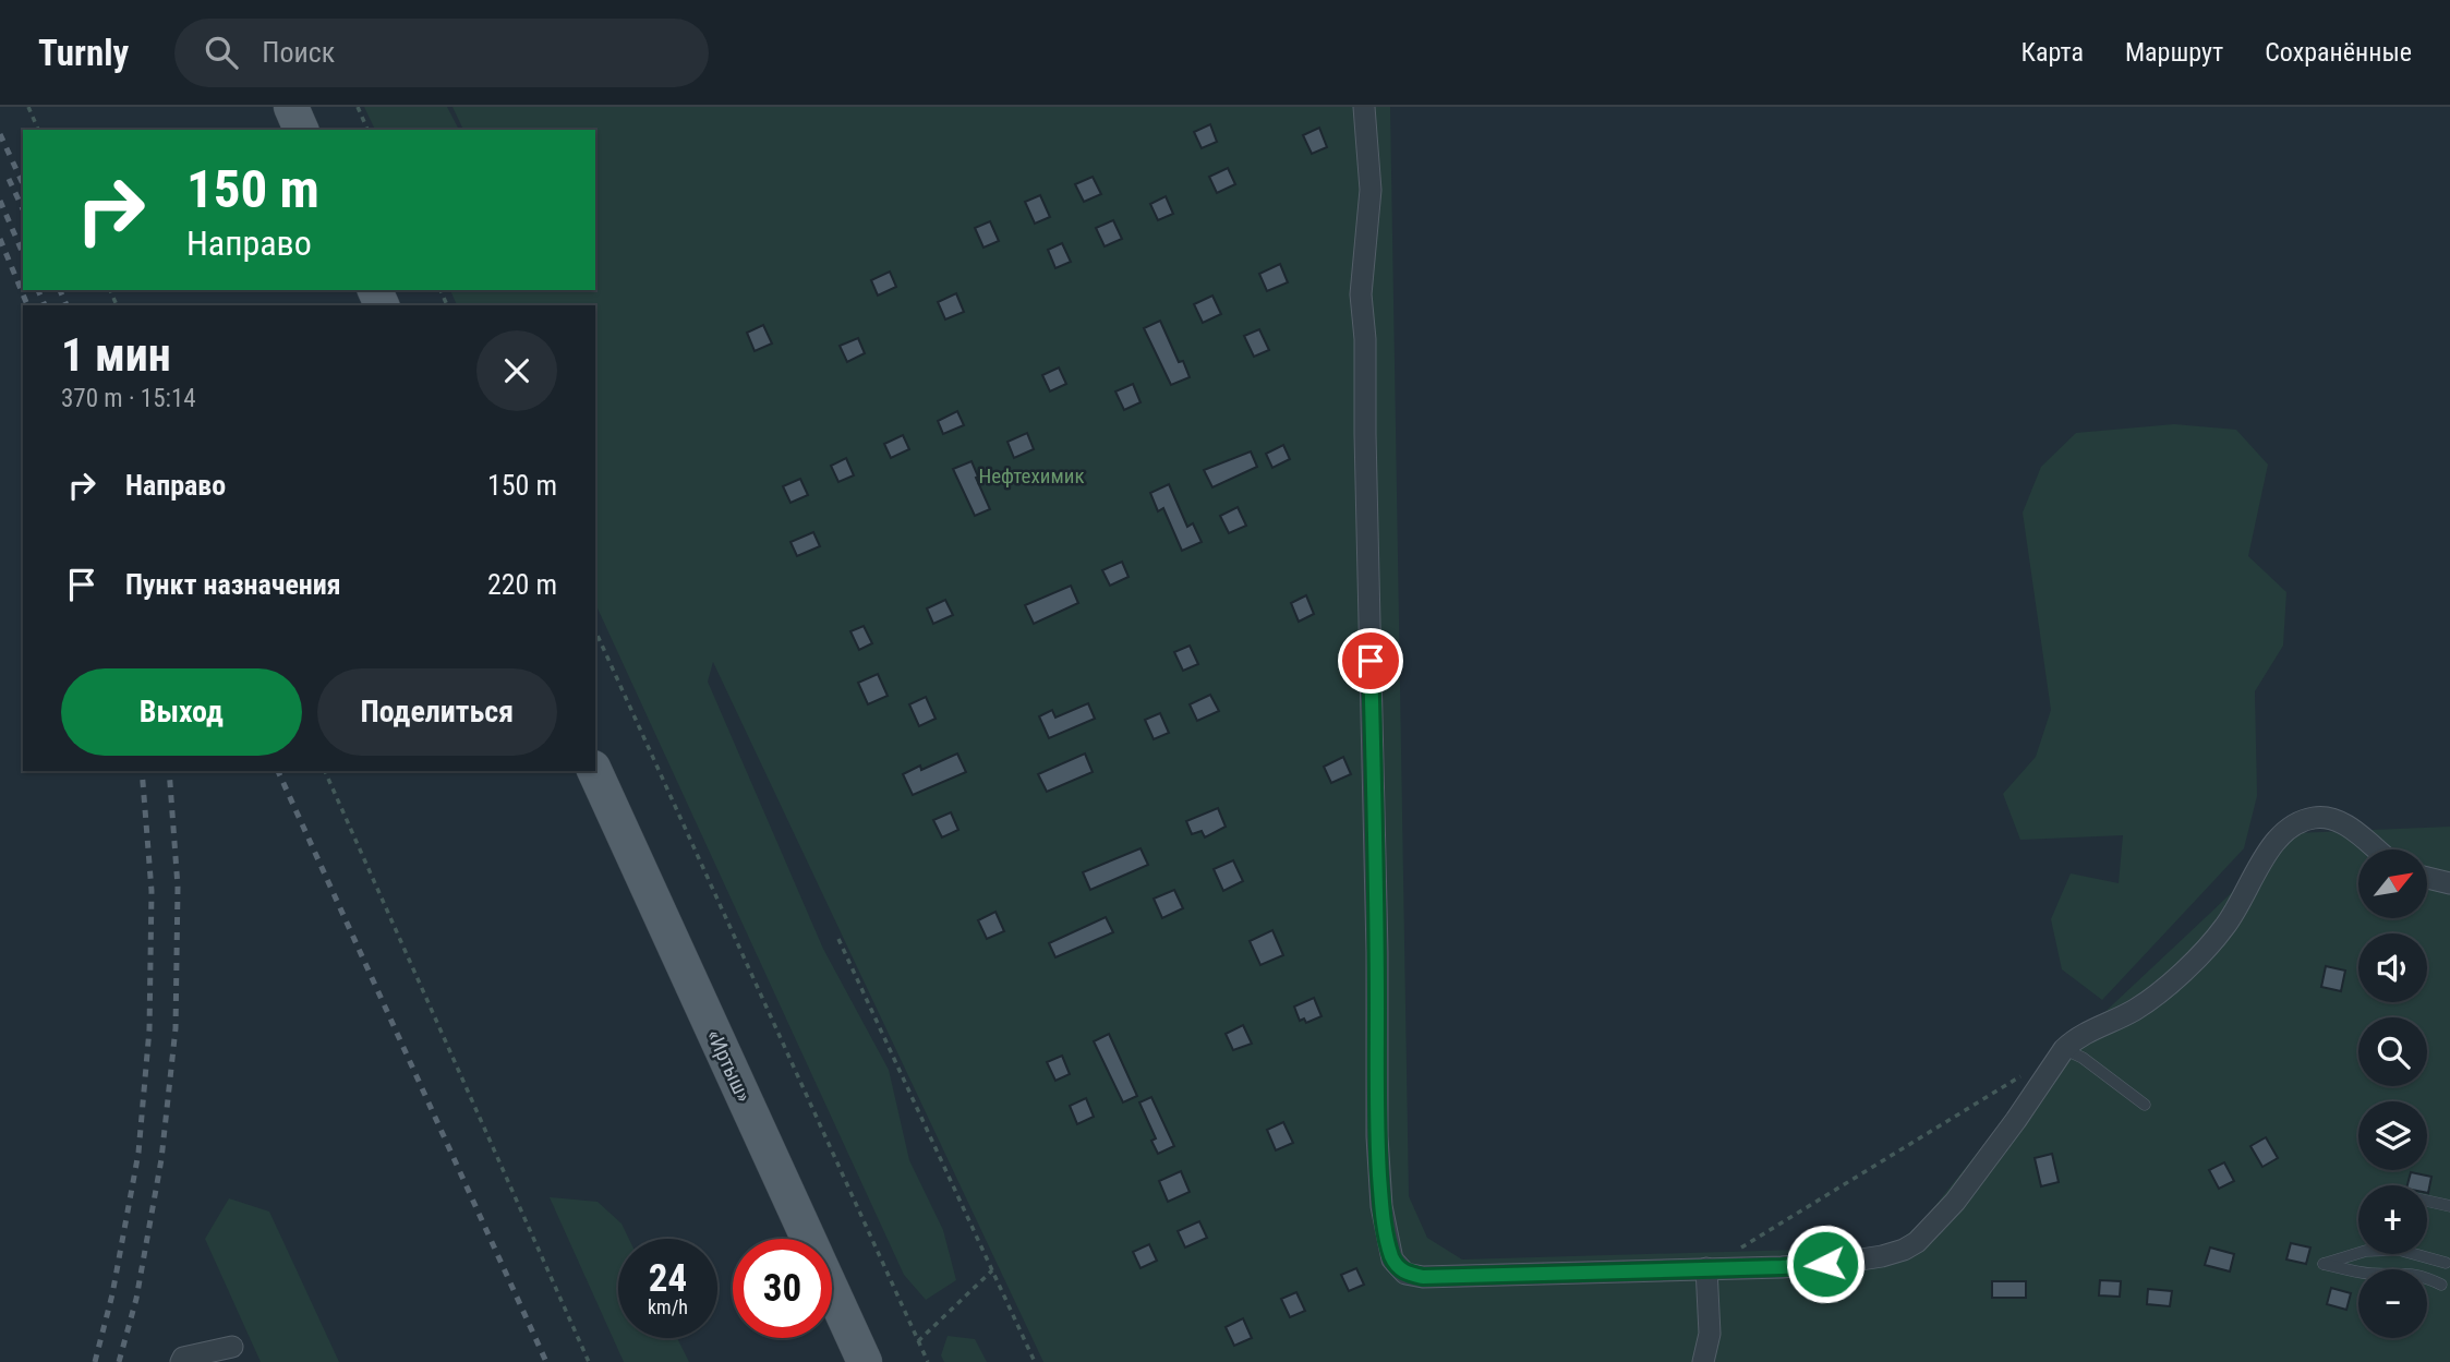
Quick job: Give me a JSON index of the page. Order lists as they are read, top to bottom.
{
  "streets": {
    "main road": ["«Иртыш»"]
  },
  "parks": ["Нефтехимик"],
  "north": "top right",
  "page": {
    "header": "Turnly",
    "search": "Поиск",
    "nav": ["Карта", "Маршрут", "Сохранённые"],
    "turn": ["150 m", "Направо"],
    "heading": ["1 мин", "370 m · 15:14"],
    "list": [
      {
        "name": "Направо",
        "value": "150 m"
      },
      {
        "name": "Пункт назначения",
        "value": "220 m"
      }
    ],
    "buttons": ["Выход", "Поделиться"],
    "map_buttons": ["+", "−"],
    "speed": "24 km/h",
    "limit": "30"
  }
}
